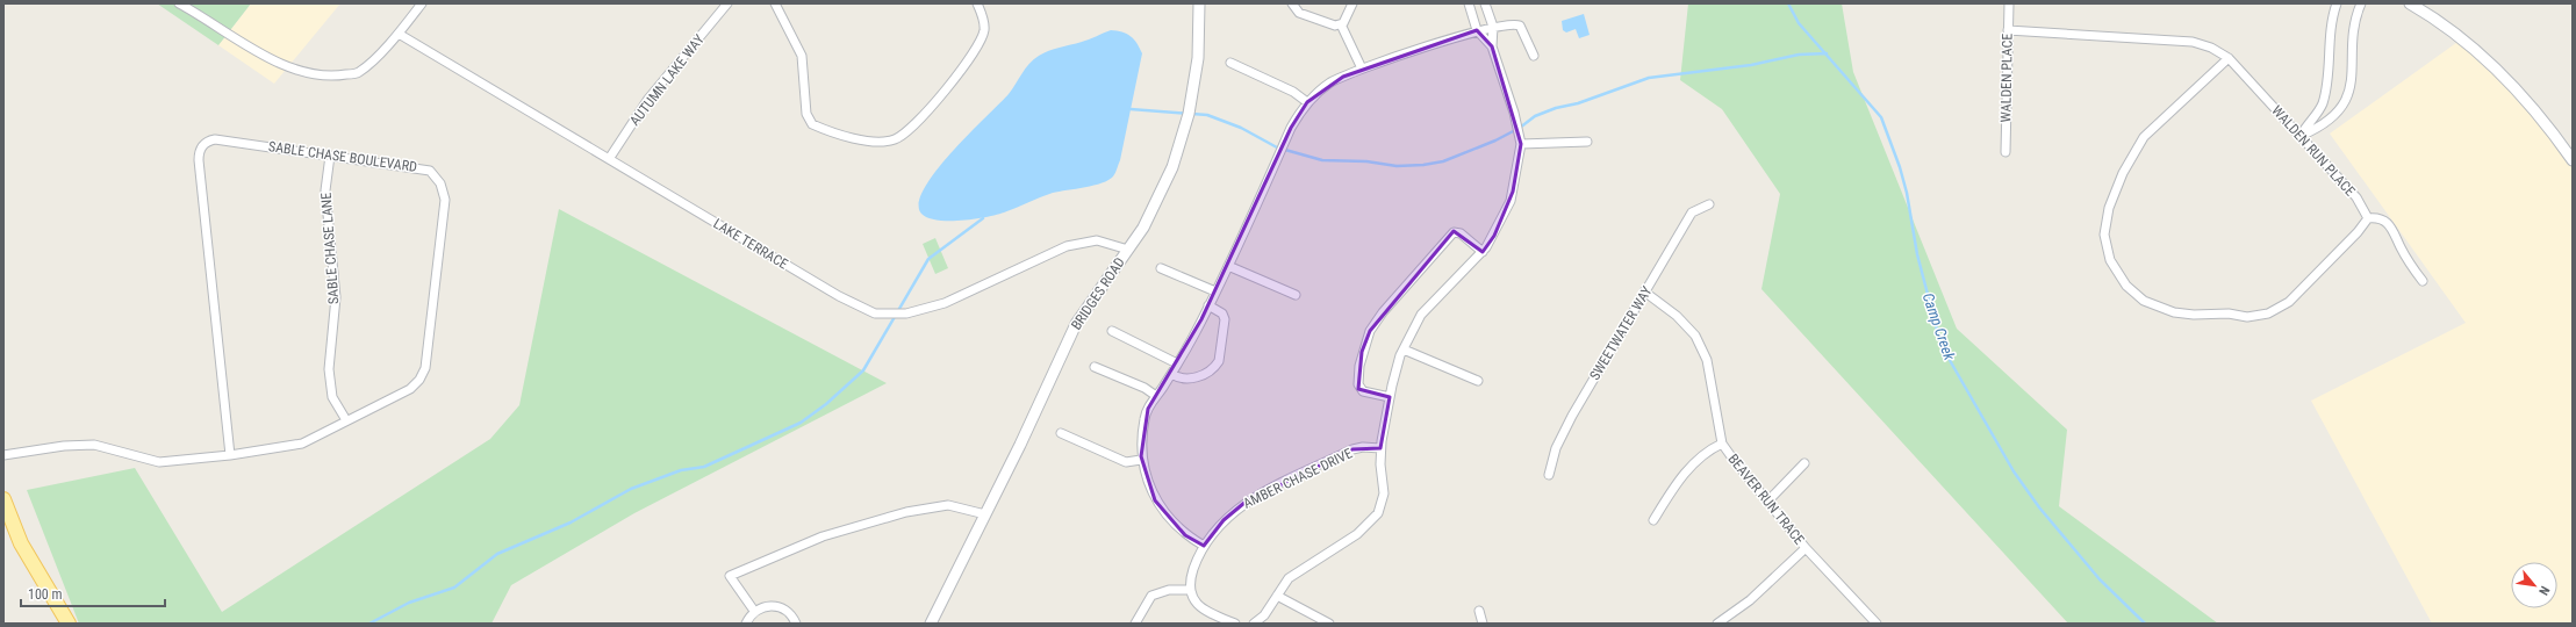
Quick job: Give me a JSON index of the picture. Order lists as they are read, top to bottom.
{
  "streets": {
    "street": [
      "WALDEN PLACE",
      "AUTUMN LAKE WAY",
      "WALDEN RUN PLACE",
      "SABLE CHASE BOULEVARD",
      "LAKE TERRACE",
      "SABLE CHASE LANE",
      "BRIDGES ROAD",
      "SWEETWATER WAY",
      "AMBER CHASE DRIVE",
      "BEAVER RUN TRACE"
    ]
  },
  "crossings": [
    ["WALDEN PLACE", "WALDEN RUN PLACE"],
    ["AUTUMN LAKE WAY", "LAKE TERRACE"],
    ["SABLE CHASE BOULEVARD", "SABLE CHASE LANE"],
    ["LAKE TERRACE", "BRIDGES ROAD"],
    ["SWEETWATER WAY", "BEAVER RUN TRACE"]
  ],
  "water": ["Camp Creek"],
  "scale_bar": "100 m",
  "north": "bottom right"
}
